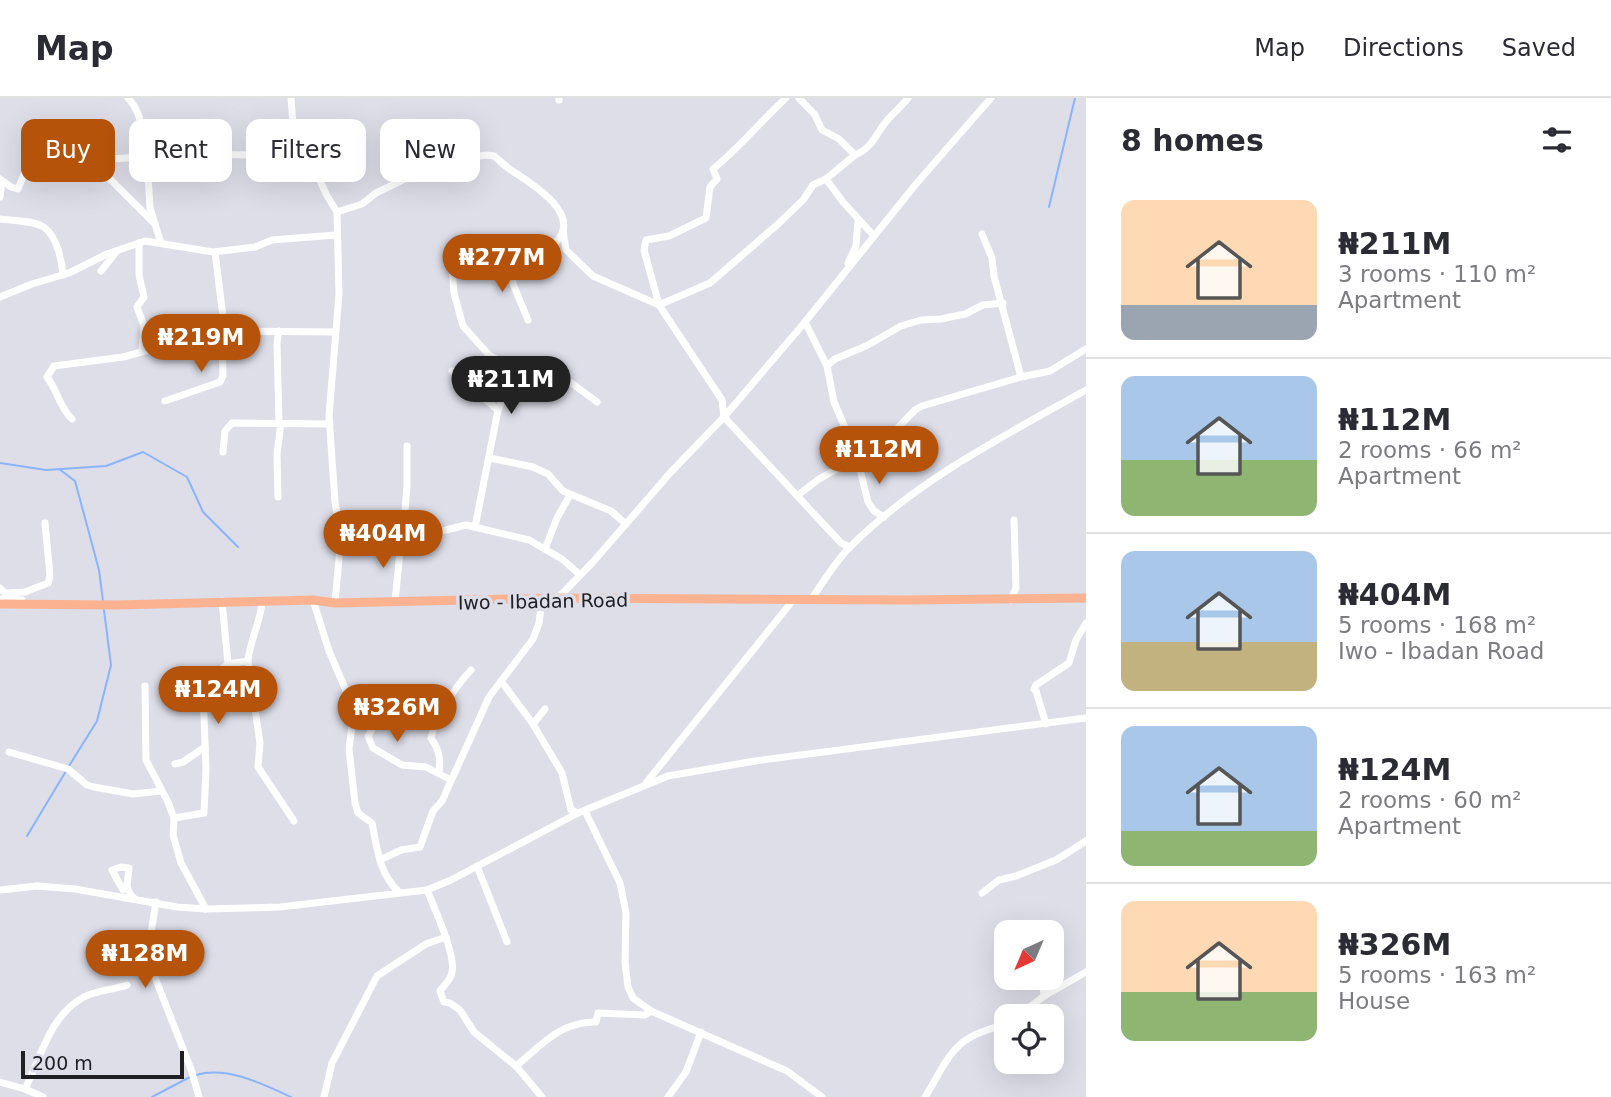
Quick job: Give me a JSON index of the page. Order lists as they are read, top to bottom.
{
  "streets": {
    "main road": ["Iwo - Ibadan Road"]
  },
  "scale_bar": "200 m",
  "north": "bottom left",
  "page": {
    "header": "Map",
    "nav": ["Map", "Directions", "Saved"],
    "heading": "8 homes",
    "chip": [
      "Buy",
      "Rent",
      "Filters",
      "New"
    ],
    "list": [
      {
        "name": "₦211M",
        "note": "3 rooms · 110 m² · Apartment"
      },
      {
        "name": "₦112M",
        "note": "2 rooms · 66 m² · Apartment"
      },
      {
        "name": "₦404M",
        "note": "5 rooms · 168 m² · Iwo - Ibadan Road"
      },
      {
        "name": "₦124M",
        "note": "2 rooms · 60 m² · Apartment"
      },
      {
        "name": "₦326M",
        "note": "5 rooms · 163 m² · House"
      }
    ],
    "price": [
      "₦277M",
      "₦219M",
      "₦211M",
      "₦112M",
      "₦404M",
      "₦124M",
      "₦326M",
      "₦128M"
    ],
    "scale": "200 m"
  }
}
